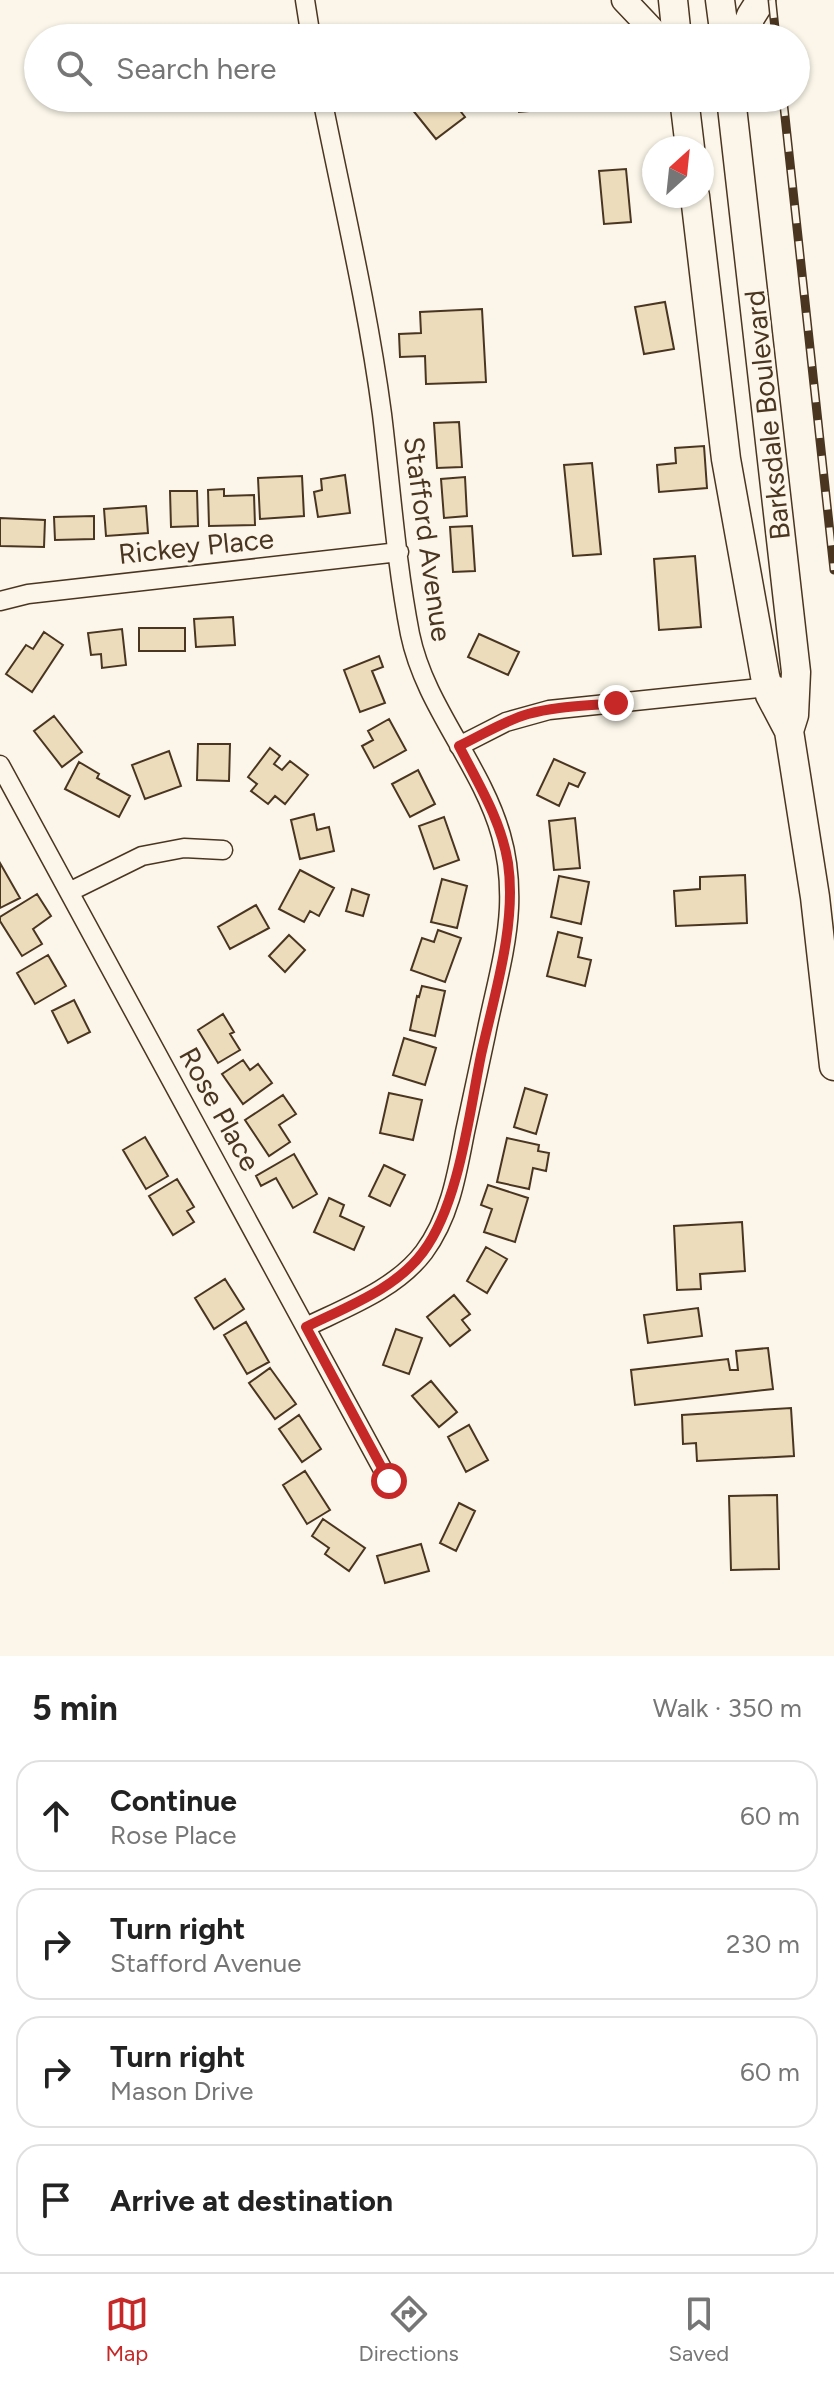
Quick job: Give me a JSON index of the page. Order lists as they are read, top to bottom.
{
  "streets": {
    "main road": ["Barksdale Boulevard"],
    "street": ["Stafford Avenue", "Rickey Place", "Rose Place"]
  },
  "crossings": [
    ["Stafford Avenue", "Rickey Place"],
    ["Stafford Avenue", "Rose Place"]
  ],
  "north": "top right",
  "page": {
    "search": "Search here",
    "heading": ["5 min", "Walk · 350 m"],
    "list": [
      ["Continue", "Rose Place", "60 m"],
      ["Turn right", "Stafford Avenue", "230 m"],
      ["Turn right", "Mason Drive", "60 m"],
      "Arrive at destination"
    ],
    "nav": ["Map", "Directions", "Saved"]
  }
}
